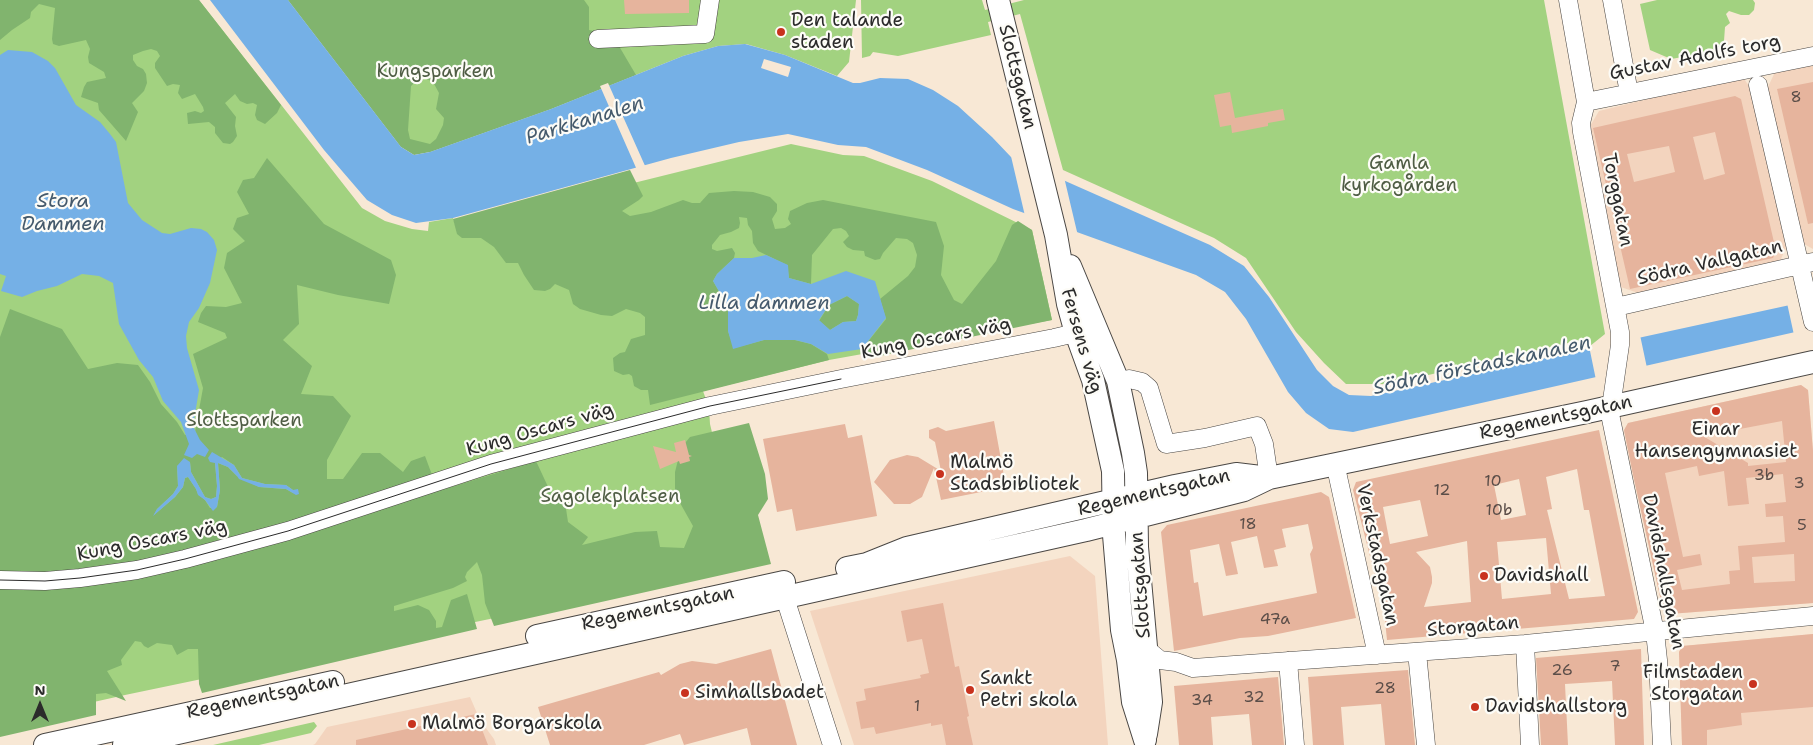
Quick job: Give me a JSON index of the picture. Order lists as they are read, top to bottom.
{
  "streets": {
    "main road": ["Slottsgatan", "Fersens väg", "Regementsgatan"],
    "street": [
      "Gustav Adolfs torg",
      "Torggatan",
      "Södra Vallgatan",
      "Kung Oscars väg",
      "Verkstadsgatan",
      "Davidshallsgatan",
      "Storgatan"
    ]
  },
  "crossings": [
    ["Gustav Adolfs torg", "Torggatan"],
    ["Slottsgatan", "Fersens väg"],
    ["Slottsgatan", "Regementsgatan"],
    ["Slottsgatan", "Storgatan"],
    ["Torggatan", "Södra Vallgatan"],
    ["Torggatan", "Regementsgatan"],
    ["Torggatan", "Davidshallsgatan"],
    ["Kung Oscars väg", "Fersens väg"],
    ["Fersens väg", "Regementsgatan"],
    ["Fersens väg", "Storgatan"],
    ["Regementsgatan", "Verkstadsgatan"],
    ["Regementsgatan", "Davidshallsgatan"],
    ["Verkstadsgatan", "Storgatan"],
    ["Davidshallsgatan", "Storgatan"]
  ],
  "water": [
    "Parkkanalen",
    "Stora Dammen",
    "Lilla dammen",
    "Södra förstadskanalen"
  ],
  "parks": [
    "Kungsparken",
    "Gamla kyrkogården",
    "Slottsparken",
    "Sagolekplatsen"
  ],
  "places": [
    "Den talande staden",
    "Einar Hansengymnasiet",
    "Malmö Stadsbibliotek",
    "Davidshall",
    "Filmstaden Storgatan",
    "Sankt Petri skola",
    "Simhallsbadet",
    "Davidshallstorg",
    "Malmö Borgarskola"
  ],
  "house_numbers": [
    "8",
    "3b",
    "10",
    "3",
    "12",
    "10b",
    "18",
    "5",
    "47a",
    "7",
    "26",
    "28",
    "32",
    "34",
    "1"
  ],
  "north": "top"
}
